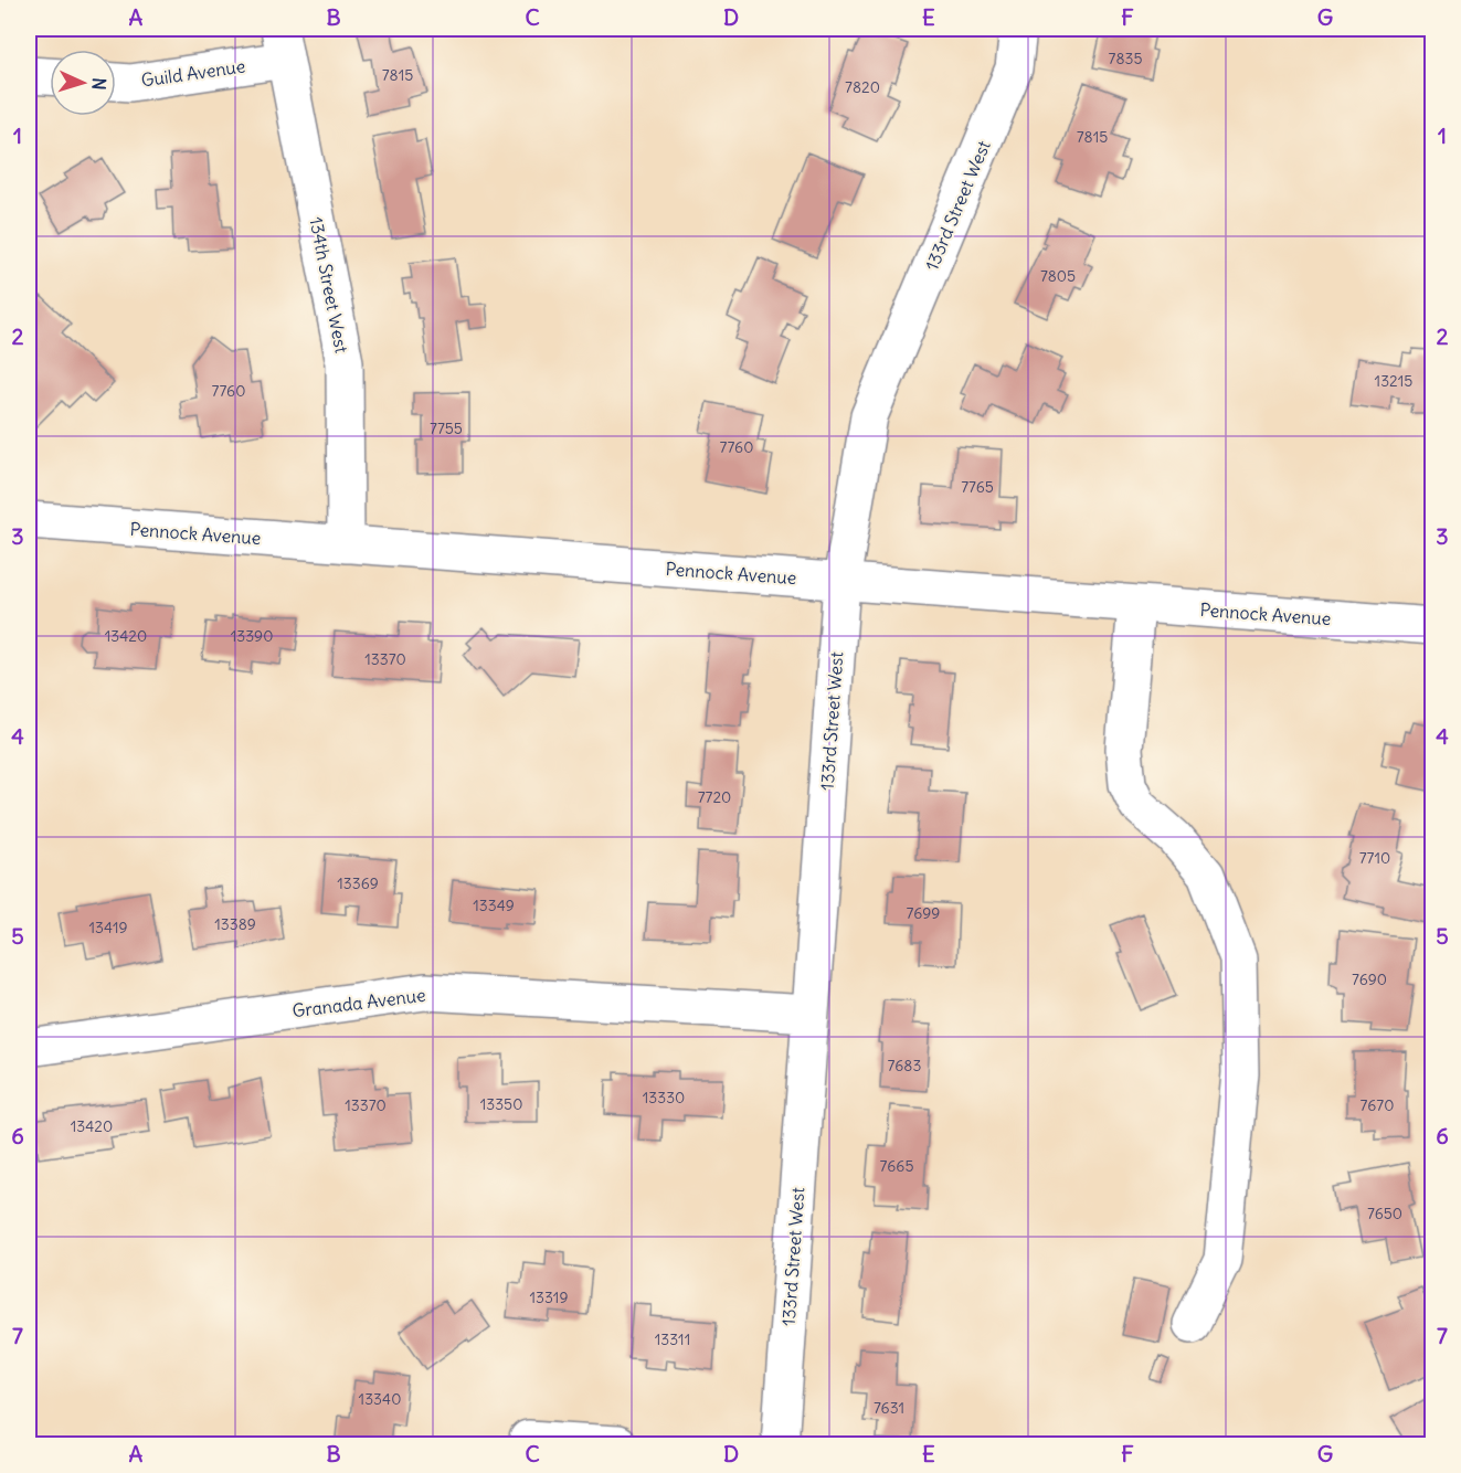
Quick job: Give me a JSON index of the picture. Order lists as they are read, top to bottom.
{
  "streets": {
    "street": [
      "Guild Avenue",
      "133rd Street West",
      "134th Street West",
      "Pennock Avenue",
      "Granada Avenue"
    ]
  },
  "crossings": [
    ["Guild Avenue", "134th Street West"],
    ["133rd Street West", "Pennock Avenue"],
    ["133rd Street West", "Granada Avenue"],
    ["134th Street West", "Pennock Avenue"]
  ],
  "house_numbers": [
    "7835",
    "7815",
    "7820",
    "7815",
    "7805",
    "13215",
    "7760",
    "7755",
    "7760",
    "7765",
    "13420",
    "13390",
    "13370",
    "7720",
    "7710",
    "13369",
    "13349",
    "7699",
    "13389",
    "13419",
    "7690",
    "7683",
    "13330",
    "13350",
    "13370",
    "7670",
    "13420",
    "7665",
    "7650",
    "13319",
    "13311",
    "13340",
    "7631"
  ],
  "north": "right",
  "grid": {
    "columns": [
      "A",
      "B",
      "C",
      "D",
      "E",
      "F",
      "G"
    ],
    "rows": [
      "1",
      "2",
      "3",
      "4",
      "5",
      "6",
      "7"
    ]
  }
}
